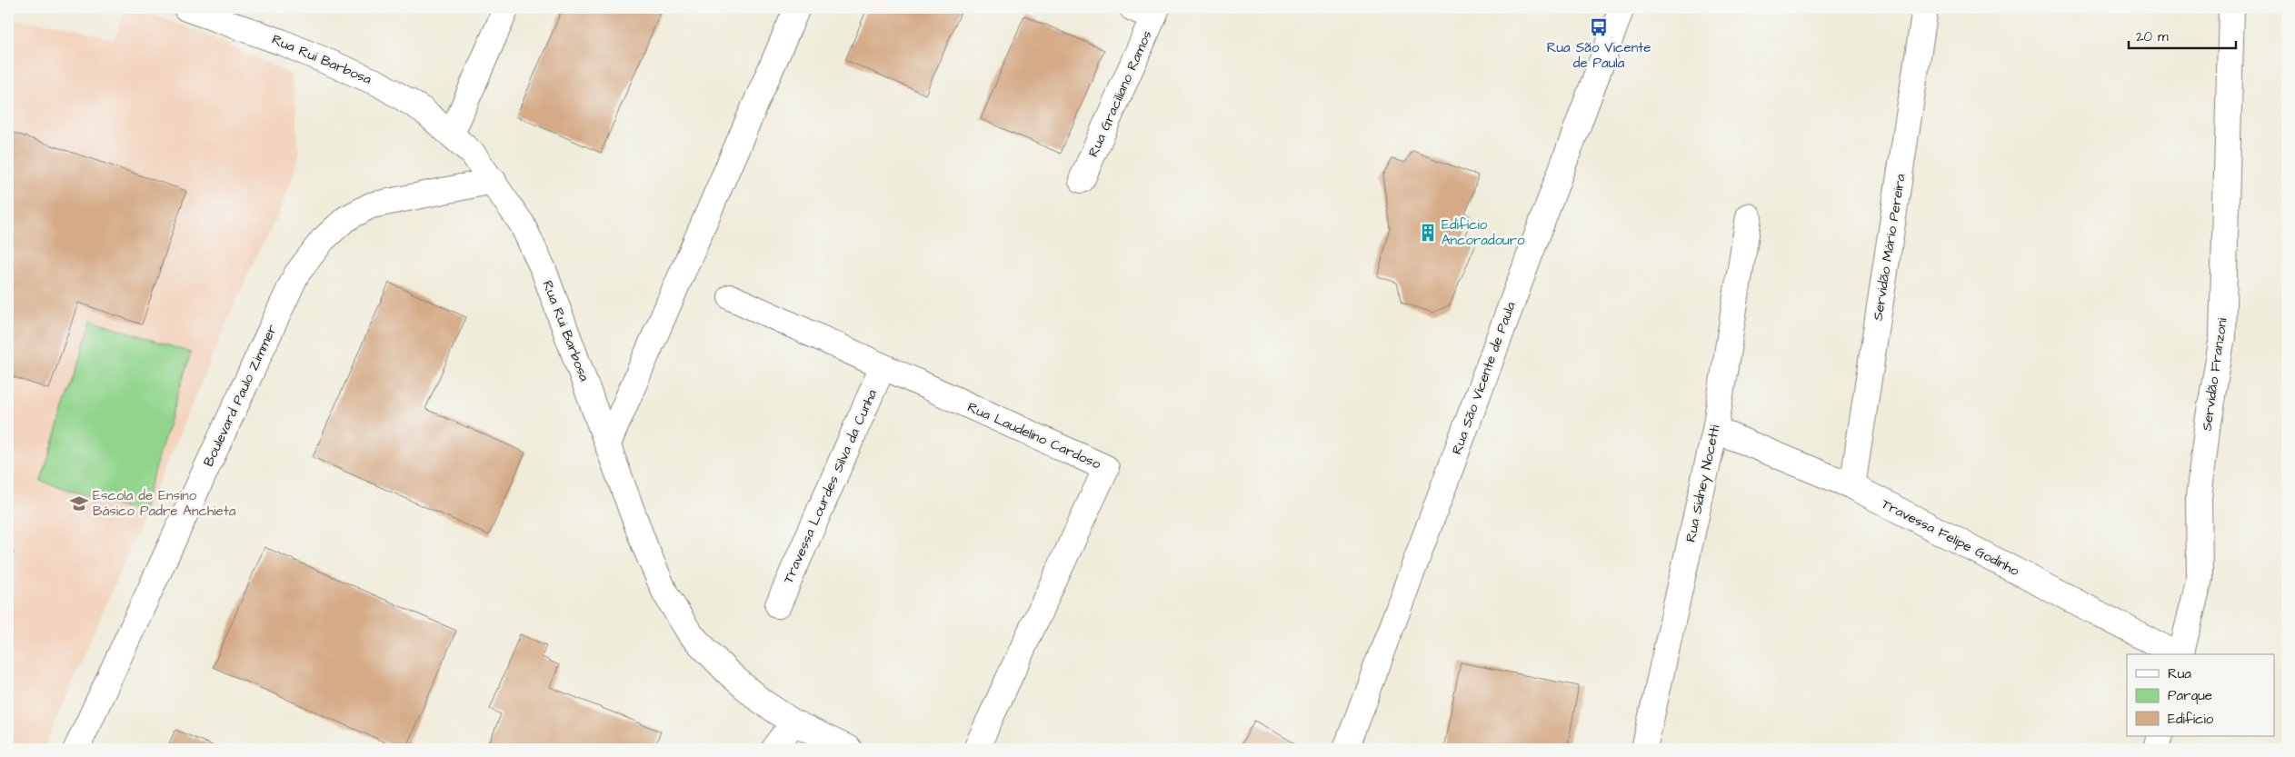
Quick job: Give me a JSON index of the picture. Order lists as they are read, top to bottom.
{
  "streets": {
    "street": [
      "Rua Rui Barbosa",
      "Rua Graciliano Ramos",
      "Servidão Mário Pereira",
      "Servidão Franzoni",
      "Rua São Vicente de Paula",
      "Boulevard Paulo Zimmer",
      "Rua Laudelino Cardoso",
      "Rua Sidney Nocetti",
      "Travessa Lourdes Silva da Cunha",
      "Travessa Felipe Godinho"
    ]
  },
  "crossings": [
    ["Rua Rui Barbosa", "Boulevard Paulo Zimmer"],
    ["Servidão Mário Pereira", "Travessa Felipe Godinho"],
    ["Rua Laudelino Cardoso", "Travessa Lourdes Silva da Cunha"],
    ["Rua Sidney Nocetti", "Travessa Felipe Godinho"]
  ],
  "places": {
    "bus stop": ["Rua São Vicente de Paula"],
    "building": ["Edifício Ancoradouro"],
    "school or university": ["Escola de Ensino Básico Padre Anchieta"]
  },
  "legend": ["Rua", "Parque", "Edifício"],
  "scale_bar": "20 m"
}
